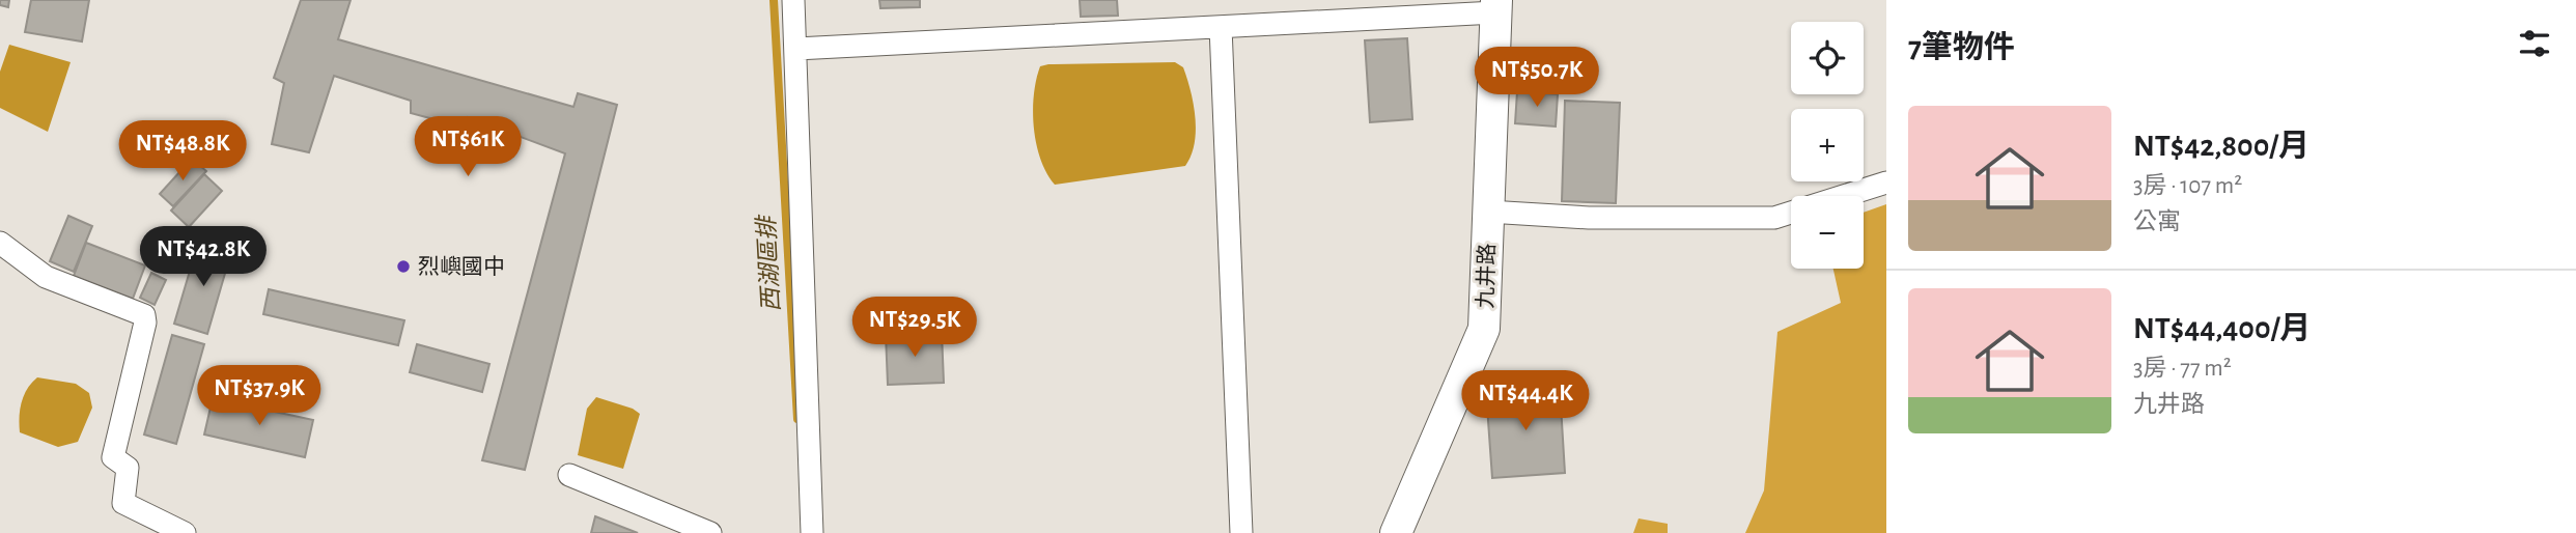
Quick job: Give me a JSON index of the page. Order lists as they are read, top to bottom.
{
  "streets": {
    "main road": ["九井路"]
  },
  "water": ["西湖區排"],
  "places": ["烈嶼國中"],
  "page": {
    "heading": "7筆物件",
    "map_buttons": ["+", "−"],
    "price": [
      "NT$50.7K",
      "NT$61K",
      "NT$48.8K",
      "NT$42.8K",
      "NT$29.5K",
      "NT$37.9K",
      "NT$44.4K"
    ],
    "list": [
      {
        "name": "NT$42,800/月",
        "note": "3房 · 107 m² · 公寓"
      },
      {
        "name": "NT$44,400/月",
        "note": "3房 · 77 m² · 九井路"
      }
    ]
  }
}
